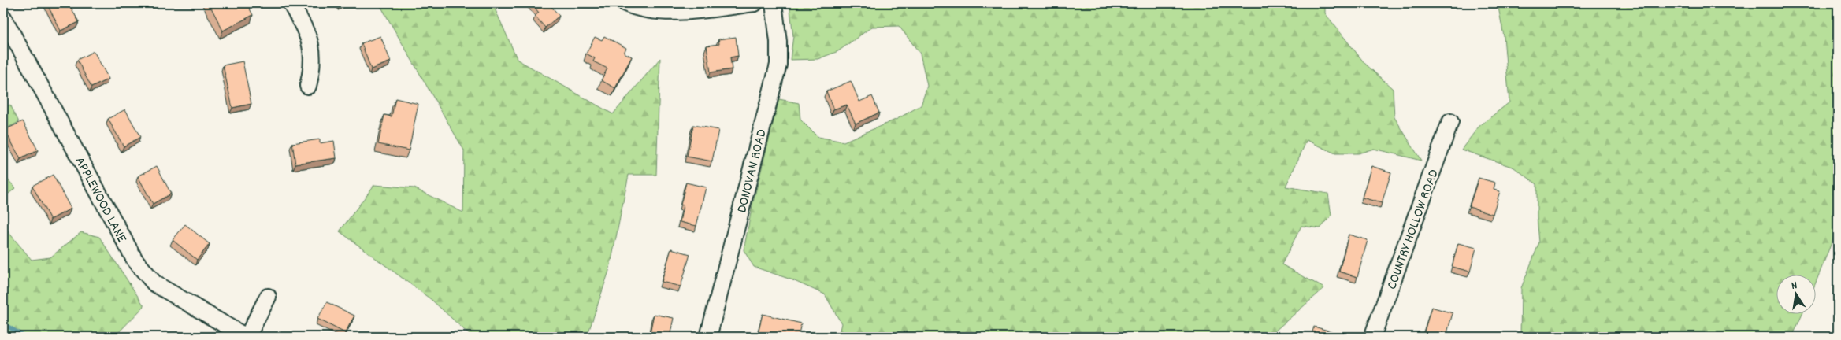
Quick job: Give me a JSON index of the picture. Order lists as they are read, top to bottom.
{
  "streets": {
    "street": ["DONOVAN ROAD", "APPLEWOOD LANE", "COUNTRY HOLLOW ROAD"]
  },
  "north": "top"
}
